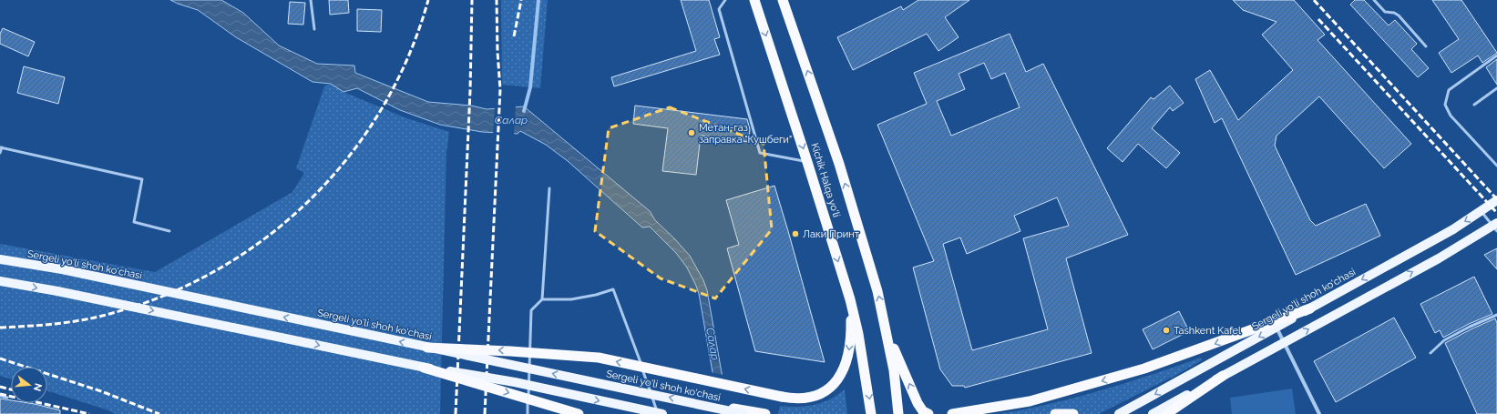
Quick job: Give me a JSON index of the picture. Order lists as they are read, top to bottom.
{
  "streets": {
    "highway": ["Kichik Halqa yo'li"],
    "main road": ["Sergeli yo‘li shoh ko‘chasi"]
  },
  "water": ["Салар"],
  "places": ["Метан-газ заправка \"Кушбеги\"", "Лаки Принт", "Tashkent Kafel"],
  "north": "right"
}
